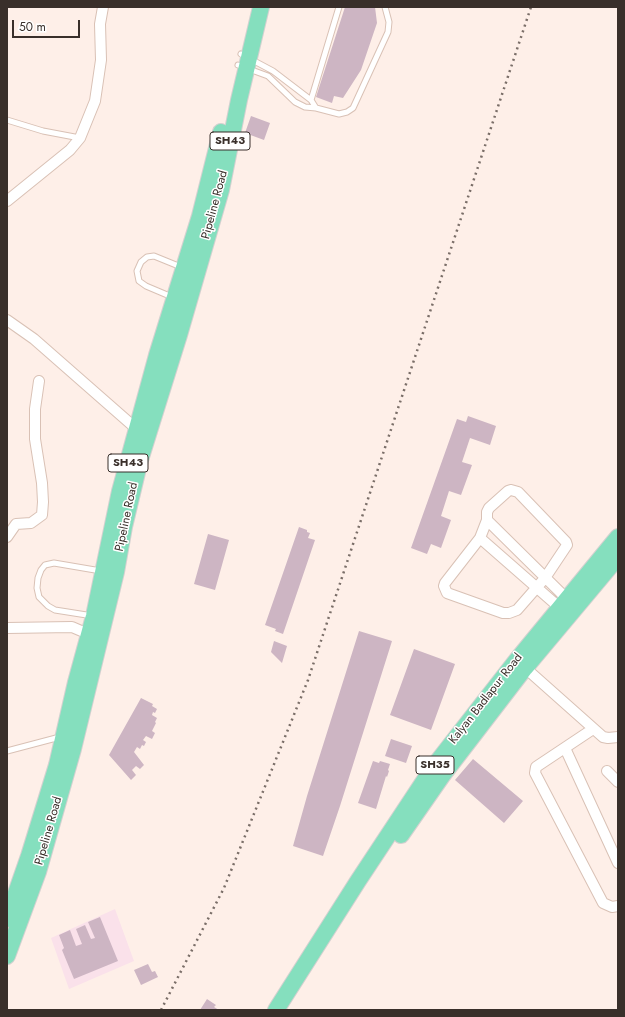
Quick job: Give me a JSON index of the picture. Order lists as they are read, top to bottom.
{
  "streets": {
    "main road": [
      "SH43",
      "Pipeline Road",
      "Kalyan Badlapur Road",
      "SH35"
    ]
  },
  "scale_bar": "50 m"
}
